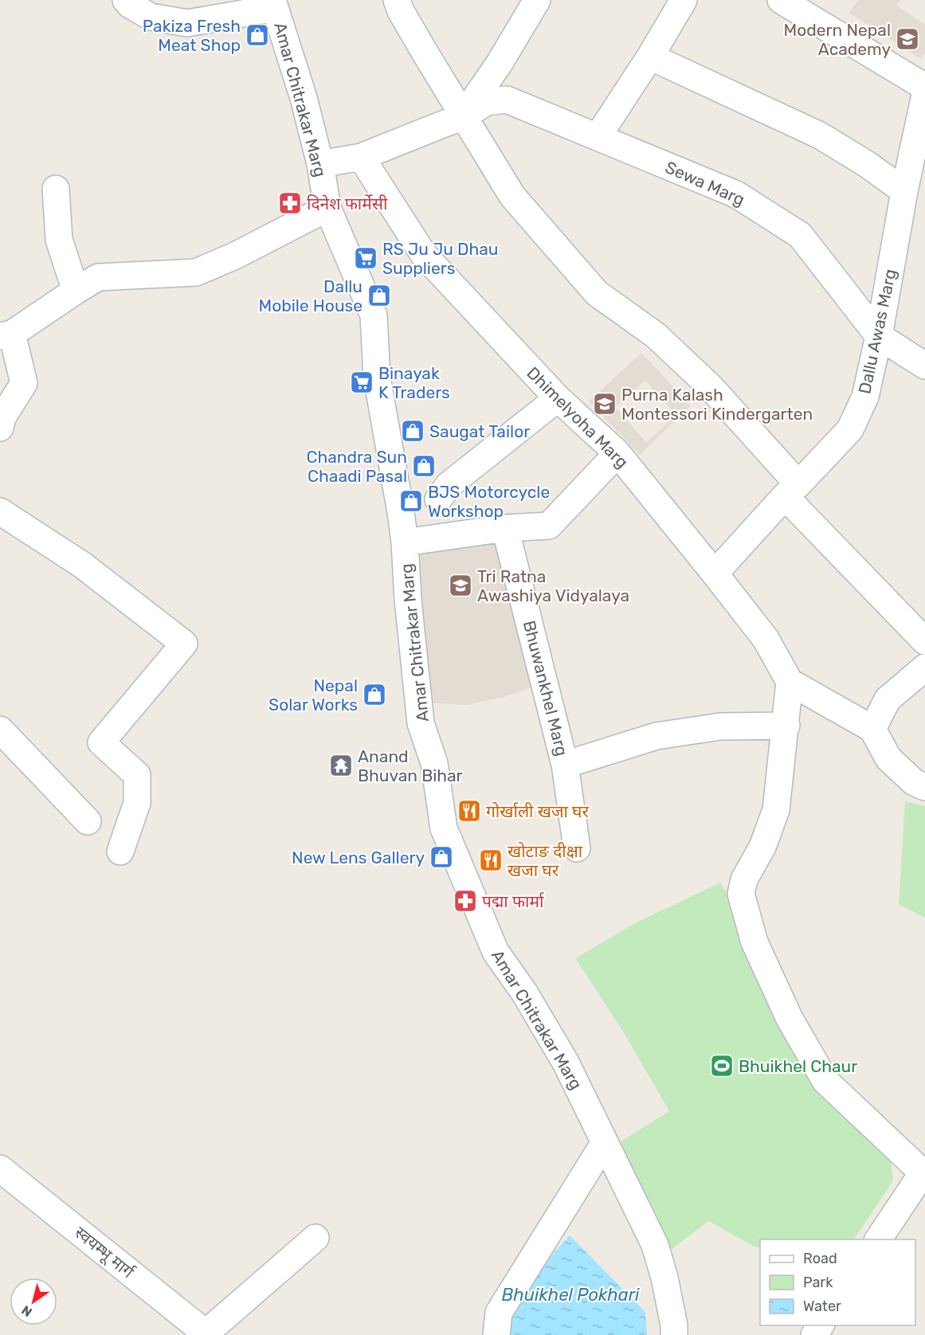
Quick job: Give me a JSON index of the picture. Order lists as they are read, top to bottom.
{
  "streets": {
    "street": [
      "Amar Chitrakar Marg",
      "Sewa Marg",
      "Dallu Awas Marg",
      "Dhimelyoha Marg",
      "Bhuwankhel Marg",
      "स्वयम्भू मार्ग"
    ]
  },
  "crossings": [
    ["Amar Chitrakar Marg", "Sewa Marg"],
    ["Sewa Marg", "Dallu Awas Marg"],
    ["Sewa Marg", "Dhimelyoha Marg"],
    ["Dallu Awas Marg", "Dhimelyoha Marg"]
  ],
  "water": ["Bhuikhel Pokhari"],
  "places": {
    "shop": [
      "Pakiza Fresh Meat Shop",
      "Dallu Mobile House",
      "Saugat Tailor",
      "Chandra Sun Chaadi Pasal",
      "BJS Motorcycle Workshop",
      "Nepal Solar Works",
      "New Lens Gallery"
    ],
    "school or university": ["Modern Nepal Academy", "Purna Kalash Montessori Kindergarten", "Tri Ratna Awashiya Vidyalaya"],
    "pharmacy": ["दिनेश फार्मेसी", "पद्मा फार्मा"],
    "supermarket": ["RS Ju Ju Dhau Suppliers", "Binayak K Traders"],
    "temple": ["Anand Bhuvan Bihar"],
    "restaurant": ["गोर्खाली खजा घर", "खोटाङ दीक्षा खजा घर"],
    "sports": ["Bhuikhel Chaur"]
  },
  "legend": ["Road", "Park", "Water"],
  "north": "bottom left"
}
